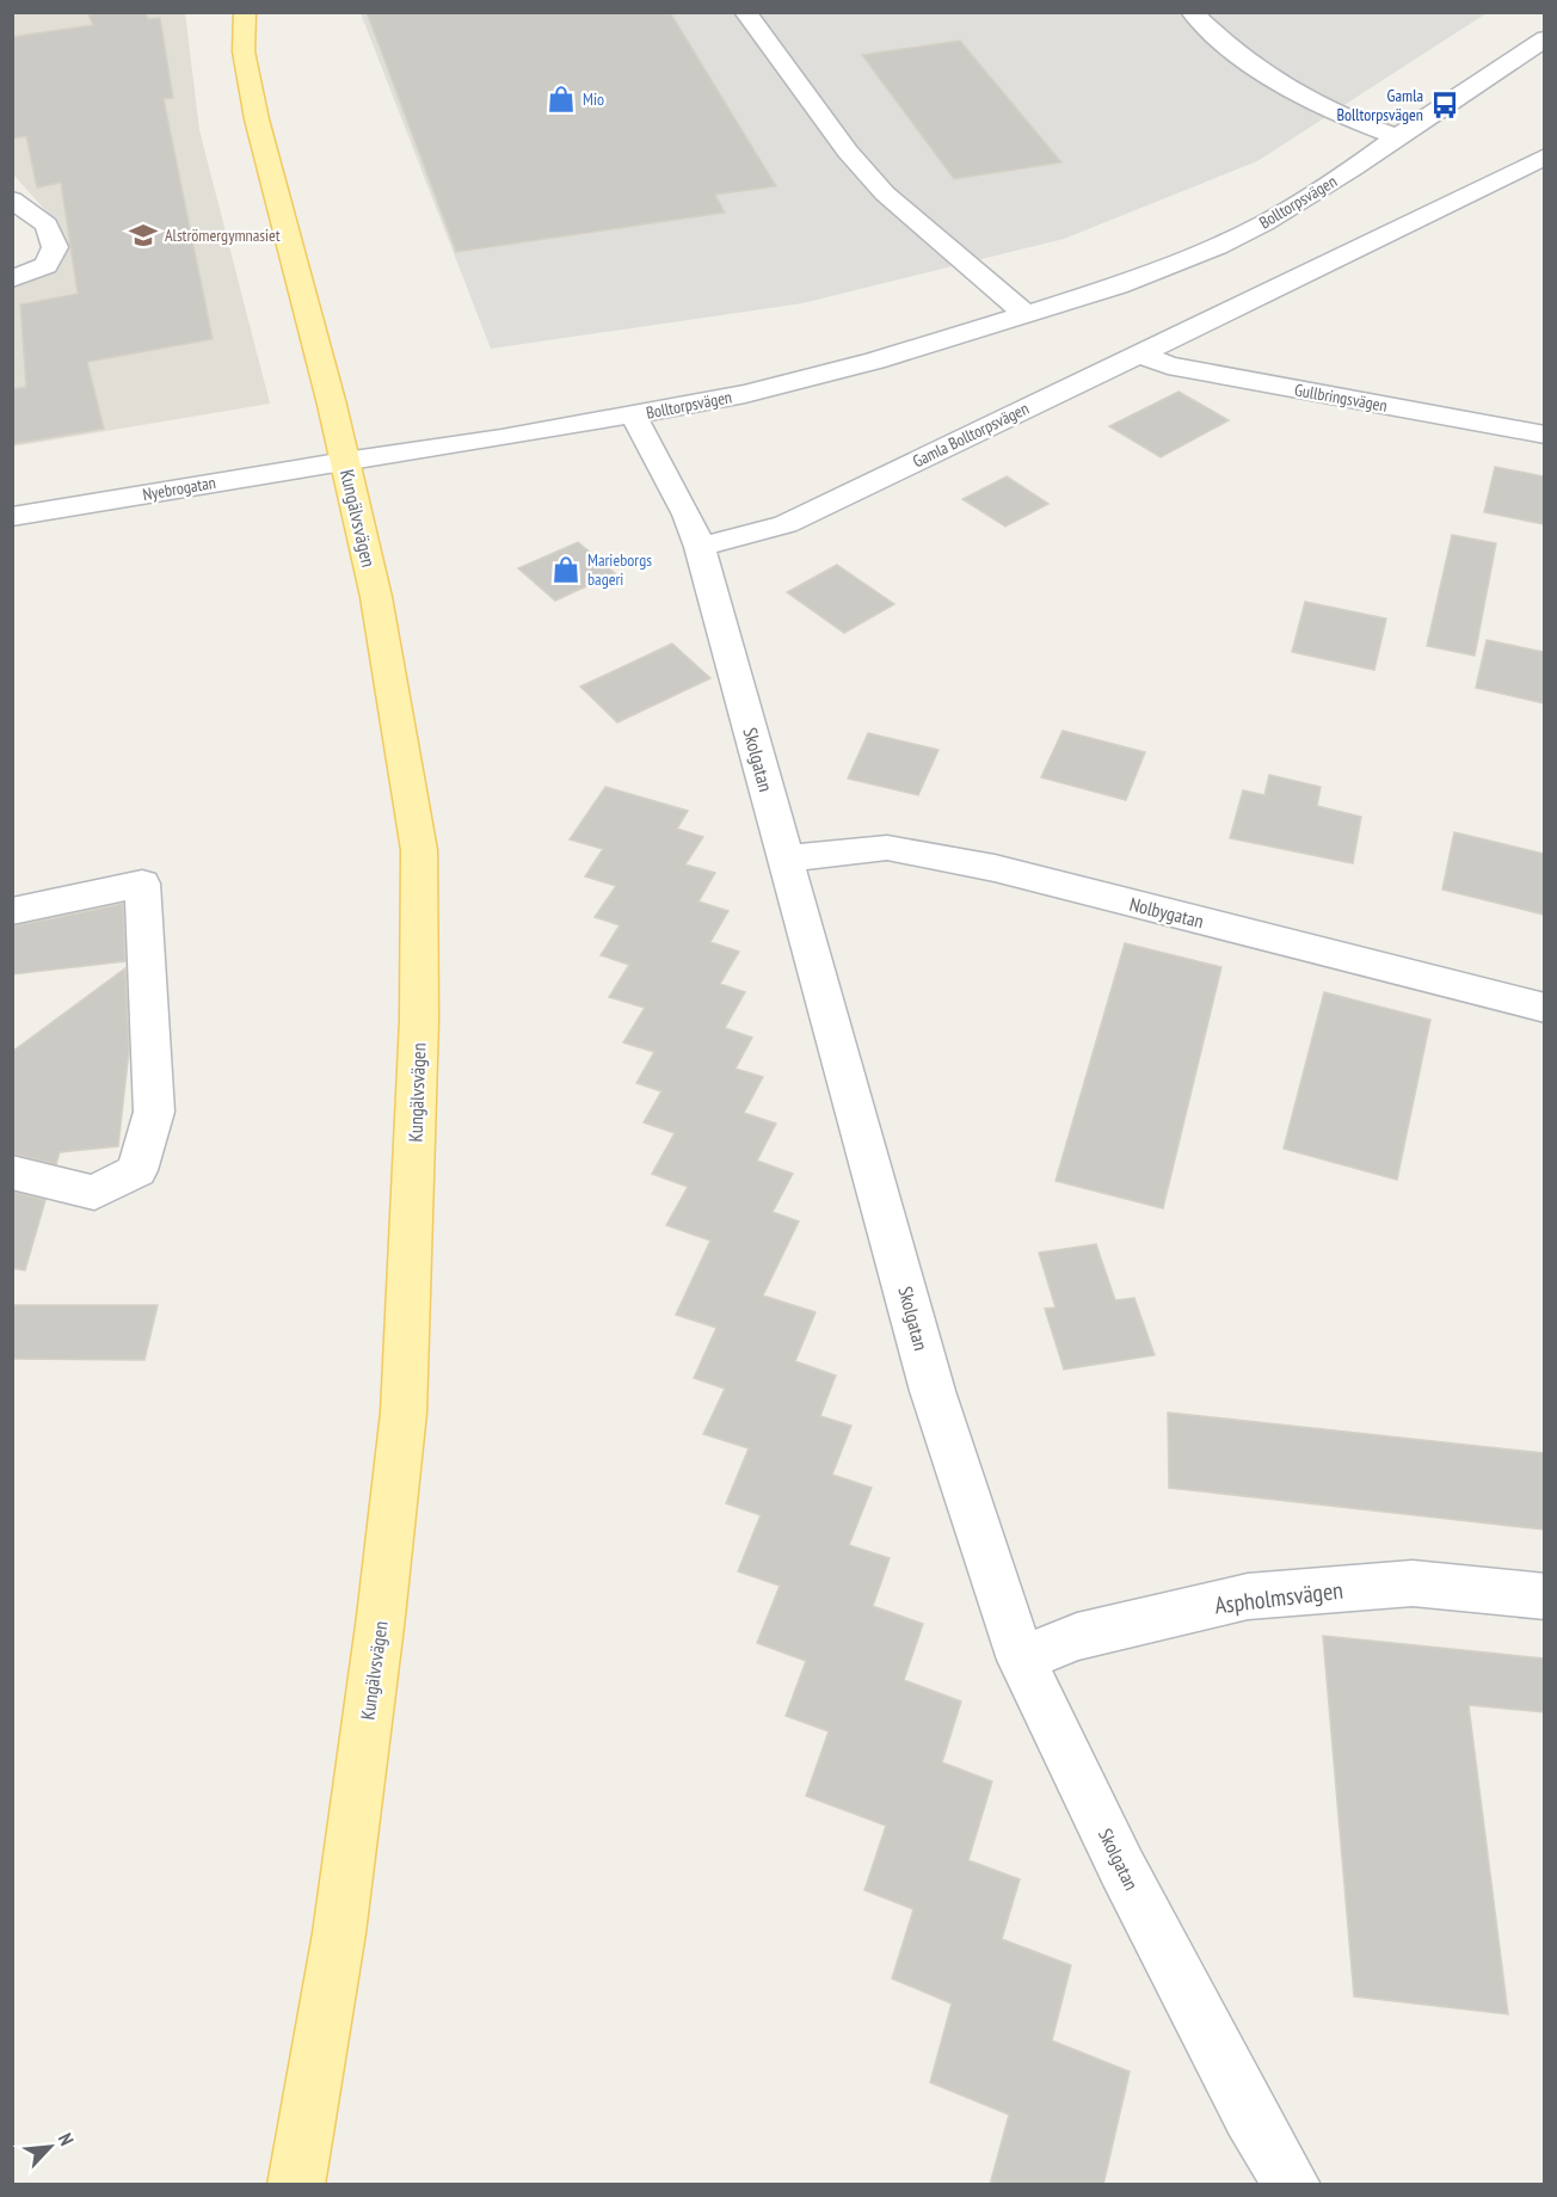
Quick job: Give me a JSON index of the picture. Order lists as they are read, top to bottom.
{
  "streets": {
    "main road": ["Kungälvsvägen"],
    "street": [
      "Bolltorpsvägen",
      "Gullbringsvägen",
      "Gamla Bolltorpsvägen",
      "Nyebrogatan",
      "Skolgatan",
      "Nolbygatan",
      "Aspholmsvägen"
    ]
  },
  "crossings": [
    ["Bolltorpsvägen", "Nyebrogatan"],
    ["Bolltorpsvägen", "Kungälvsvägen"],
    ["Bolltorpsvägen", "Skolgatan"],
    ["Gullbringsvägen", "Gamla Bolltorpsvägen"],
    ["Gamla Bolltorpsvägen", "Skolgatan"],
    ["Nyebrogatan", "Kungälvsvägen"],
    ["Skolgatan", "Nolbygatan"],
    ["Skolgatan", "Aspholmsvägen"]
  ],
  "places": {
    "shop": ["Mio", "Marieborgs bageri"],
    "bus stop": ["Gamla Bolltorpsvägen"],
    "school or university": ["Alströmergymnasiet"]
  },
  "north": "top right"
}
